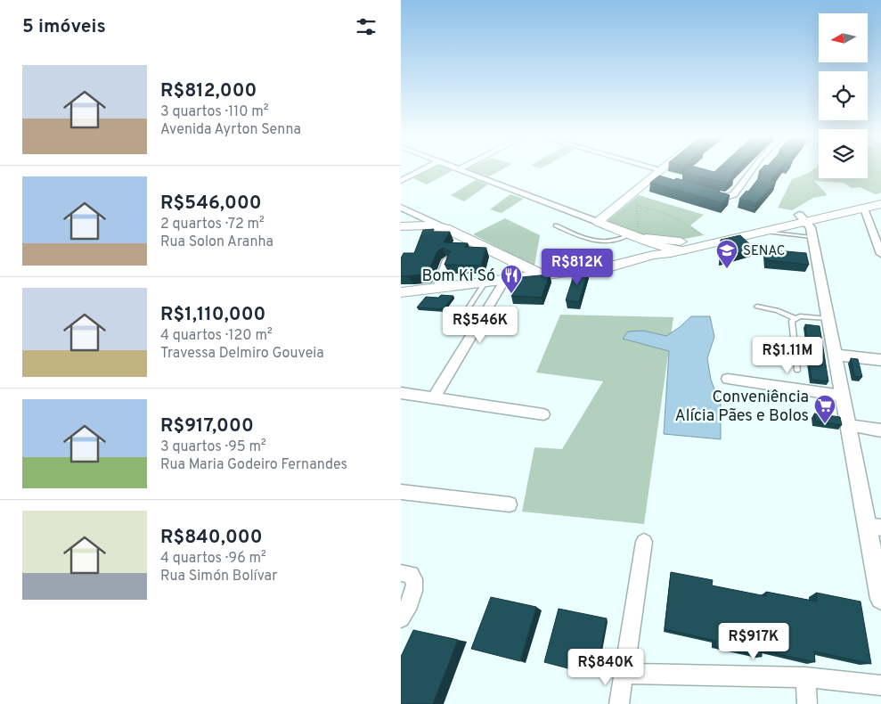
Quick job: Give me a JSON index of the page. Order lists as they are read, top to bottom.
{
  "places": {
    "school or university": ["SENAC"],
    "restaurant": ["Bom Ki Só"],
    "supermarket": ["Conveniência Alícia Pães e Bolos"]
  },
  "north": "left",
  "page": {
    "heading": "5 imóveis",
    "list": [
      {
        "name": "R$812,000",
        "note": "3 quartos · 110 m² · Avenida Ayrton Senna"
      },
      {
        "name": "R$546,000",
        "note": "2 quartos · 72 m² · Rua Solon Aranha"
      },
      {
        "name": "R$1,110,000",
        "note": "4 quartos · 120 m² · Travessa Delmiro Gouveia"
      },
      {
        "name": "R$917,000",
        "note": "3 quartos · 95 m² · Rua Maria Godeiro Fernandes"
      },
      {
        "name": "R$840,000",
        "note": "4 quartos · 96 m² · Rua Simón Bolívar"
      }
    ],
    "price": [
      "R$812K",
      "R$546K",
      "R$1.11M",
      "R$917K",
      "R$840K"
    ]
  }
}
